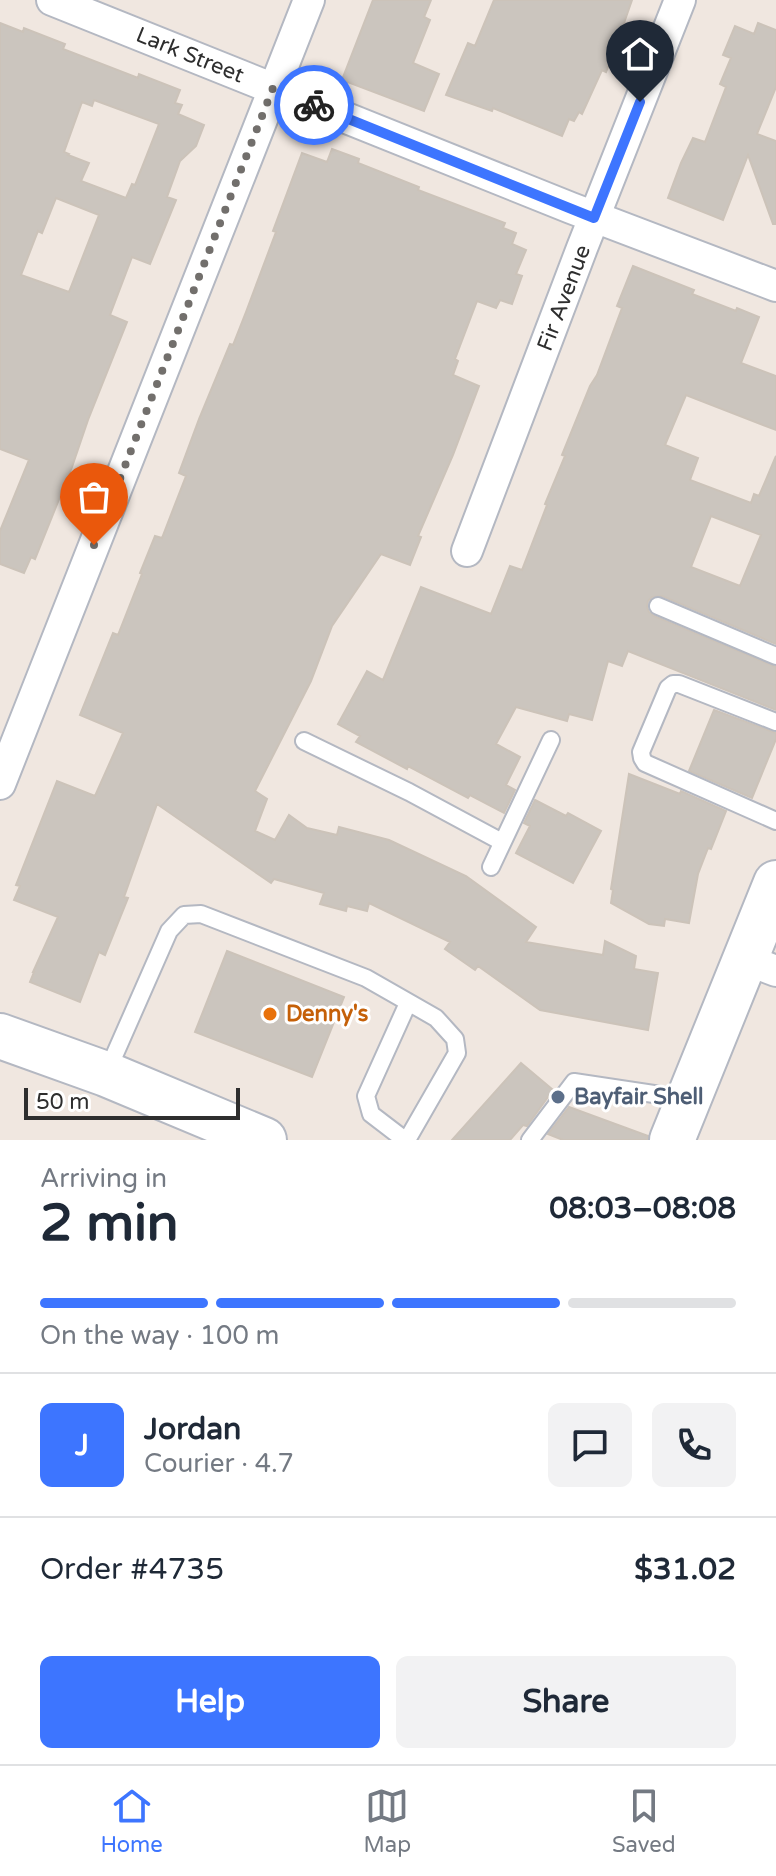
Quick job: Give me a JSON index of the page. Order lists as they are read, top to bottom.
{
  "streets": {
    "street": ["Lark Street", "Fir Avenue"]
  },
  "crossings": [
    ["Lark Street", "Fir Avenue"]
  ],
  "places": ["Denny's", "Bayfair Shell"],
  "scale_bar": "50 m",
  "page": {
    "scale": "50 m",
    "heading": ["2 min", "Arriving in", "08:03–08:08"],
    "panel": [
      "Jordan",
      "Courier · 4.7",
      "Order #4735",
      "$31.02"
    ],
    "bar": "On the way · 100 m",
    "round": "J",
    "buttons": ["Help", "Share"],
    "tabs": ["Home", "Map", "Saved"]
  }
}
